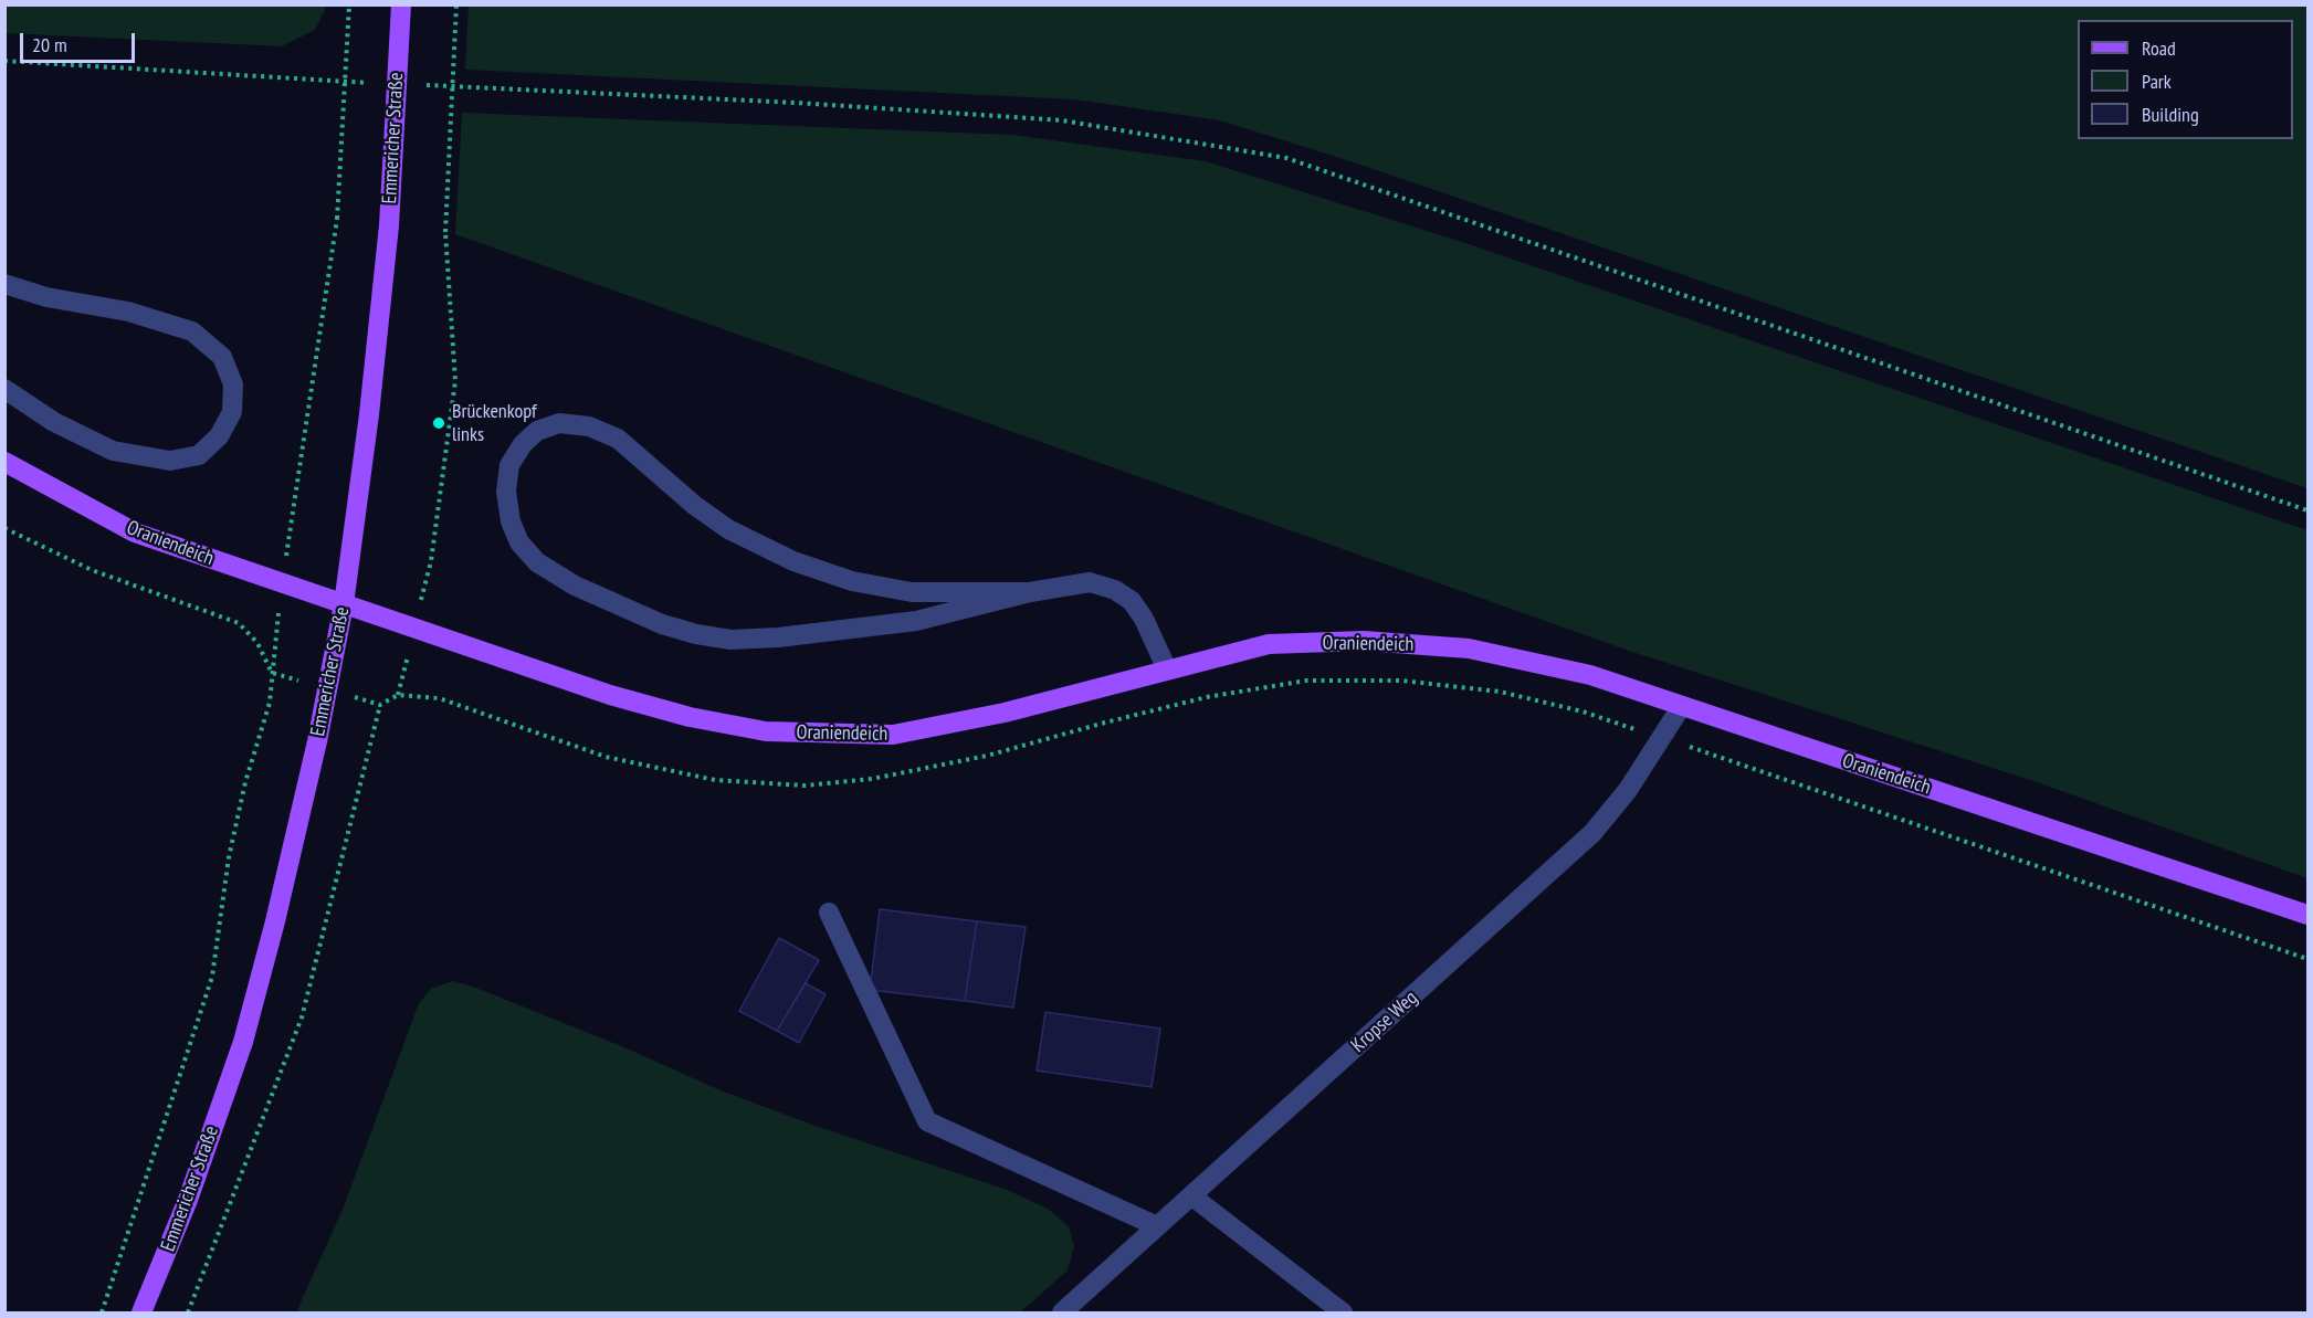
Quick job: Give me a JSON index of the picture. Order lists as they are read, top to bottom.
{
  "streets": {
    "main road": ["Emmericher Straße", "Oraniendeich"],
    "street": ["Kropse Weg"]
  },
  "crossings": [
    ["Emmericher Straße", "Oraniendeich"],
    ["Oraniendeich", "Kropse Weg"]
  ],
  "places": ["Brückenkopf links"],
  "legend": ["Road", "Park", "Building"],
  "scale_bar": "20 m"
}
